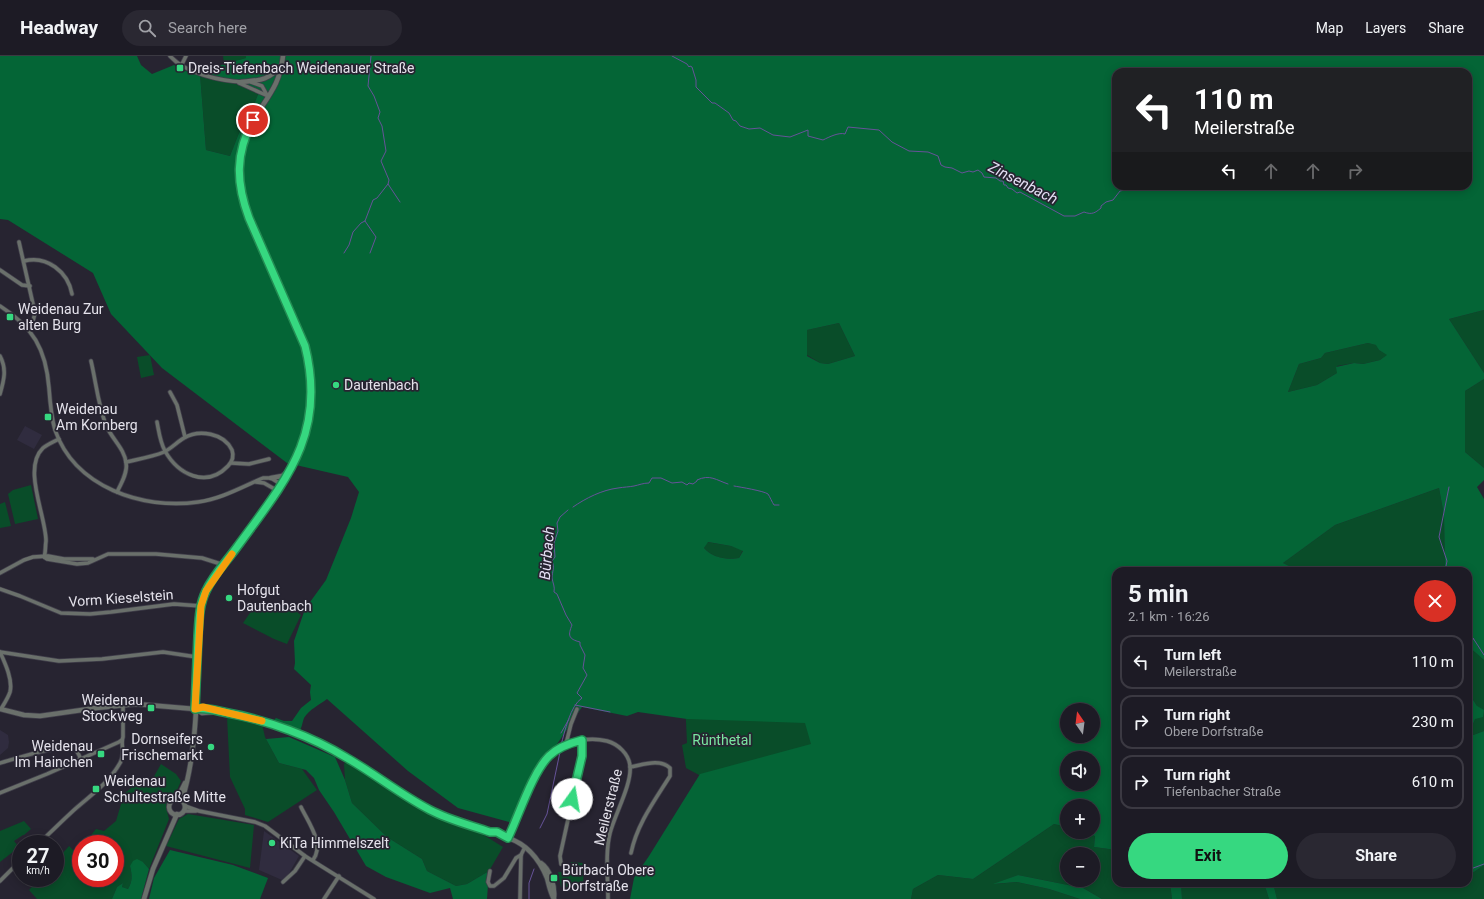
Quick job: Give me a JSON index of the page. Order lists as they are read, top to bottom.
{
  "streets": {
    "street": ["Vorm Kieselstein", "Meilerstraße"]
  },
  "water": ["Zinsenbach", "Bürbach"],
  "parks": ["Rünthetal"],
  "places": {
    "transit": [
      "Dreis-Tiefenbach Weidenauer Straße",
      "Weidenau Zur alten Burg",
      "Weidenau Am Kornberg",
      "Weidenau Stockweg",
      "Weidenau Im Hainchen",
      "Weidenau Schultestraße Mitte",
      "Bürbach Obere Dorfstraße"
    ],
    "other": [
      "Dautenbach",
      "Hofgut Dautenbach",
      "Dornseifers Frischemarkt",
      "KiTa Himmelszelt"
    ]
  },
  "north": "top",
  "page": {
    "header": "Headway",
    "search": "Search here",
    "nav": ["Map", "Layers", "Share"],
    "turn": ["110 m", "Meilerstraße"],
    "heading": ["5 min", "2.1 km · 16:26"],
    "list": [
      {
        "name": "Turn left",
        "note": "Meilerstraße",
        "value": "110 m"
      },
      {
        "name": "Turn right",
        "note": "Obere Dorfstraße",
        "value": "230 m"
      },
      {
        "name": "Turn right",
        "note": "Tiefenbacher Straße",
        "value": "610 m"
      }
    ],
    "map_buttons": ["+", "−"],
    "buttons": ["Exit", "Share"],
    "speed": "27 km/h",
    "limit": "30"
  }
}
